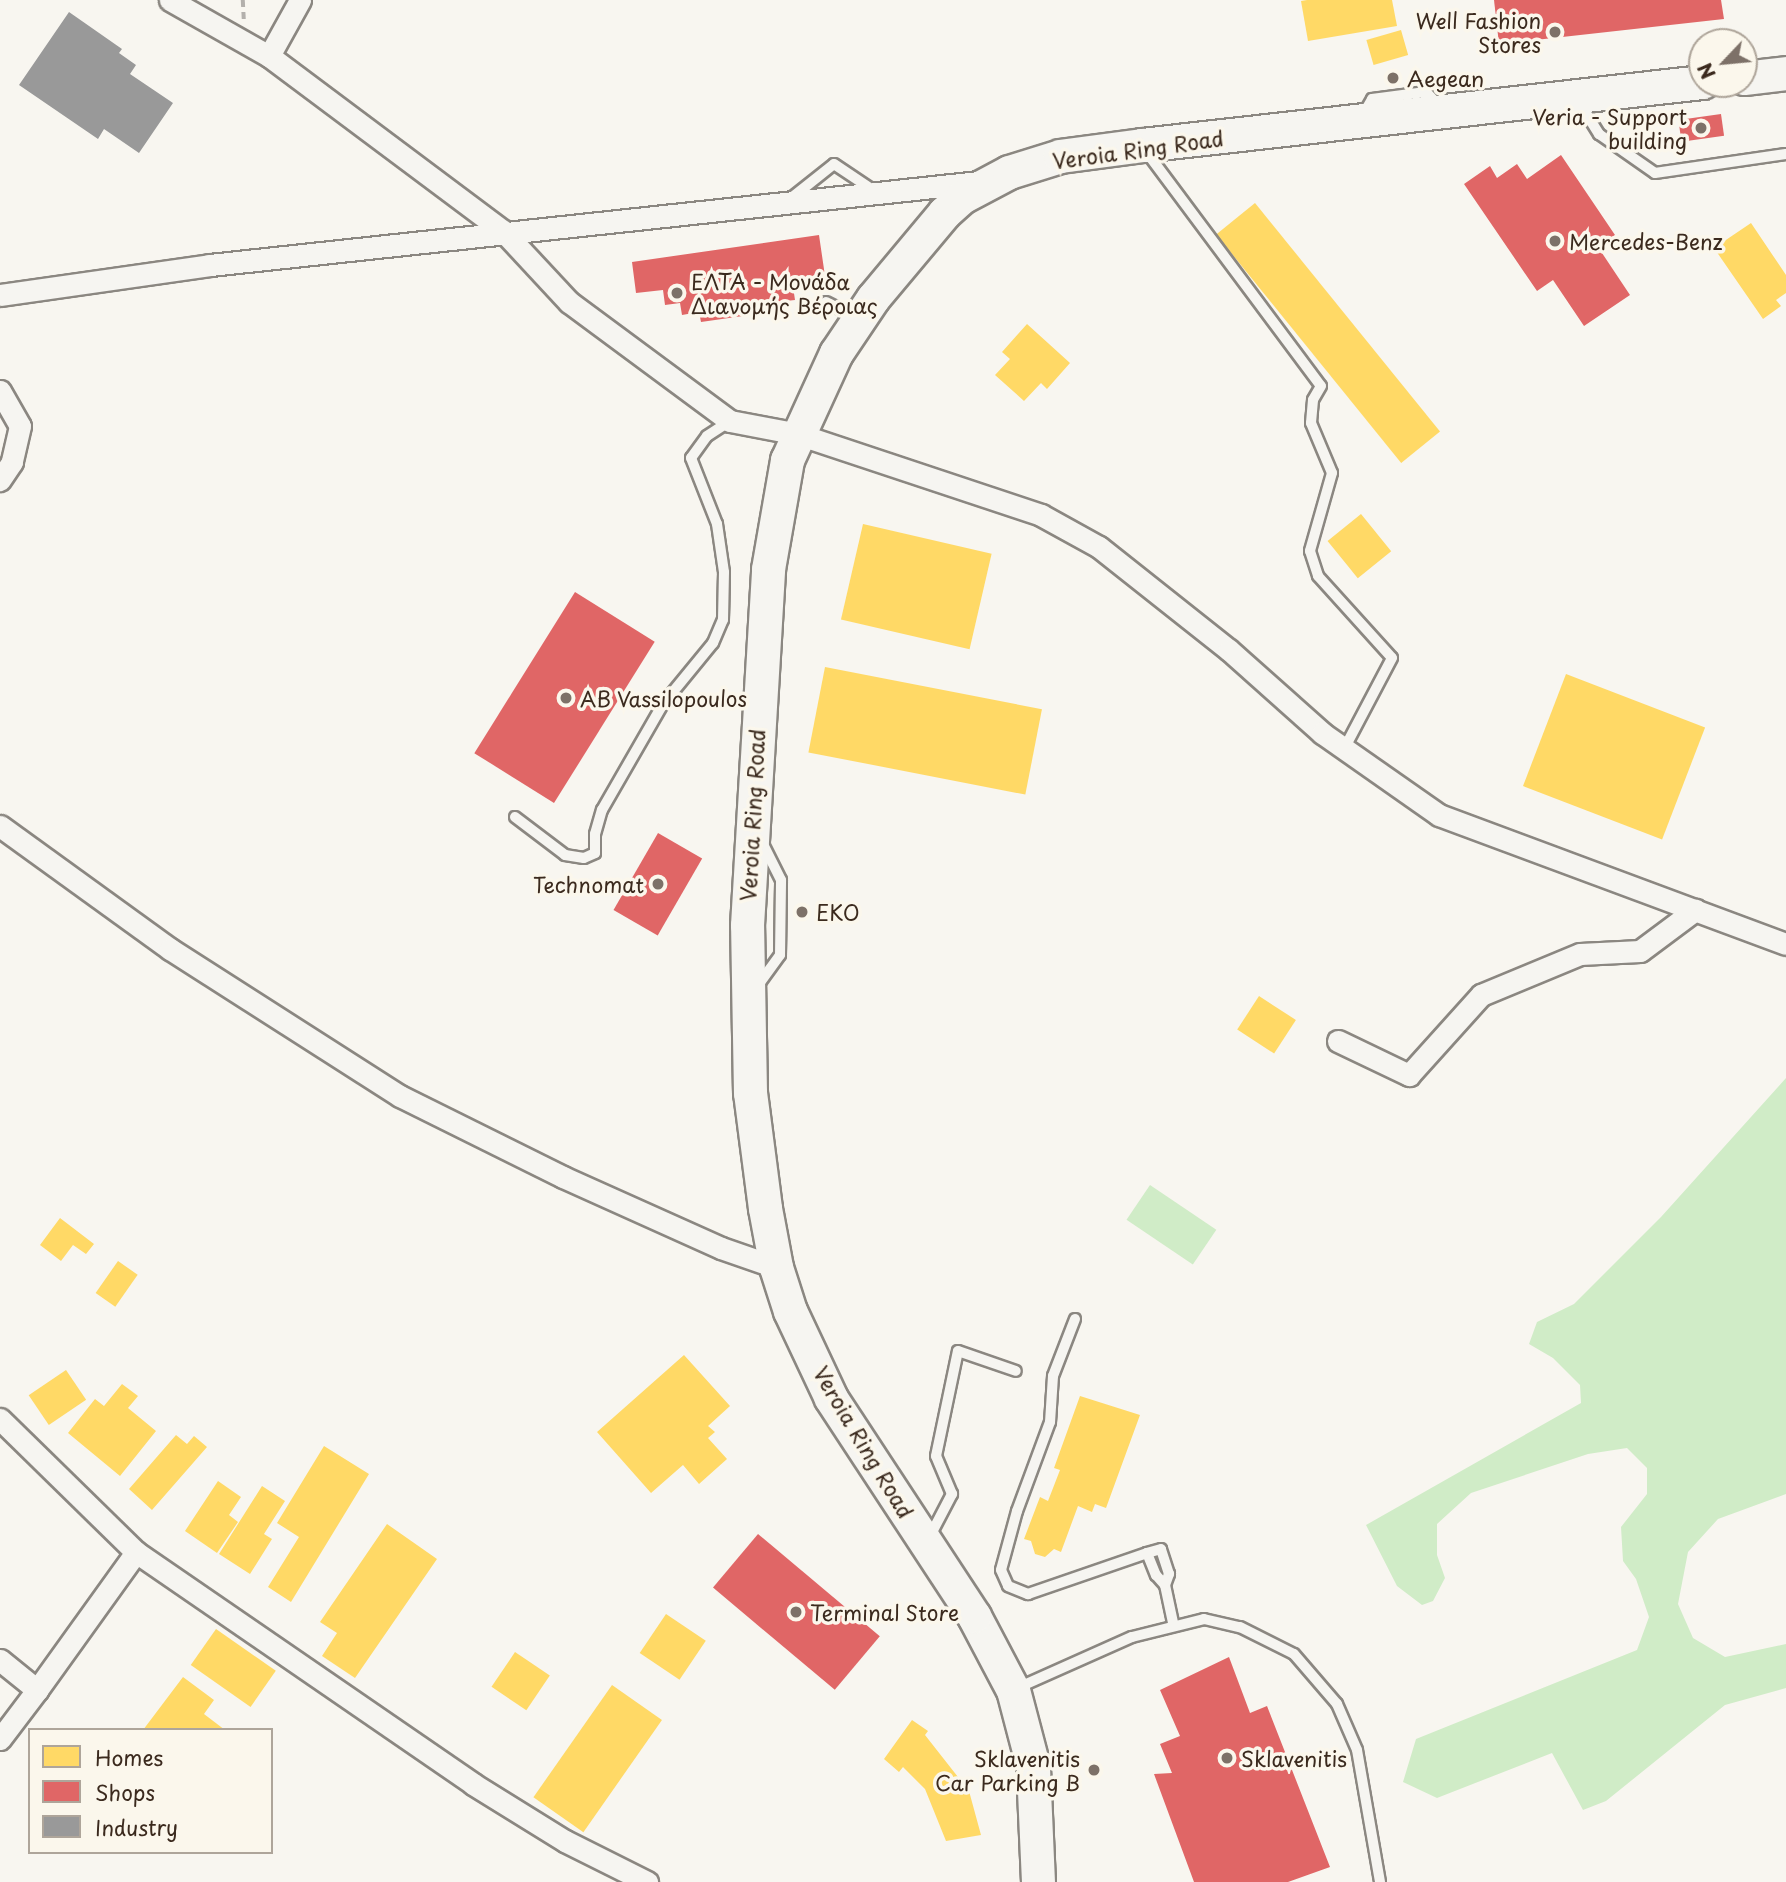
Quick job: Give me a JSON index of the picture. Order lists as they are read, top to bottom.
{
  "streets": {
    "main road": ["Verοia Ring Road"]
  },
  "places": [
    "Well Fashion Stores",
    "Aegean",
    "Veria - Support building",
    "Mercedes-Benz",
    "ΕΛΤΑ - Μονάδα Διανομής Βέροιας",
    "AB Vassilopoulos",
    "Technomat",
    "EKO",
    "Terminal Store",
    "Sklavenitis",
    "Sklavenitis Car Parking B"
  ],
  "legend": ["Homes", "Shops", "Industry"],
  "north": "bottom left"
}
